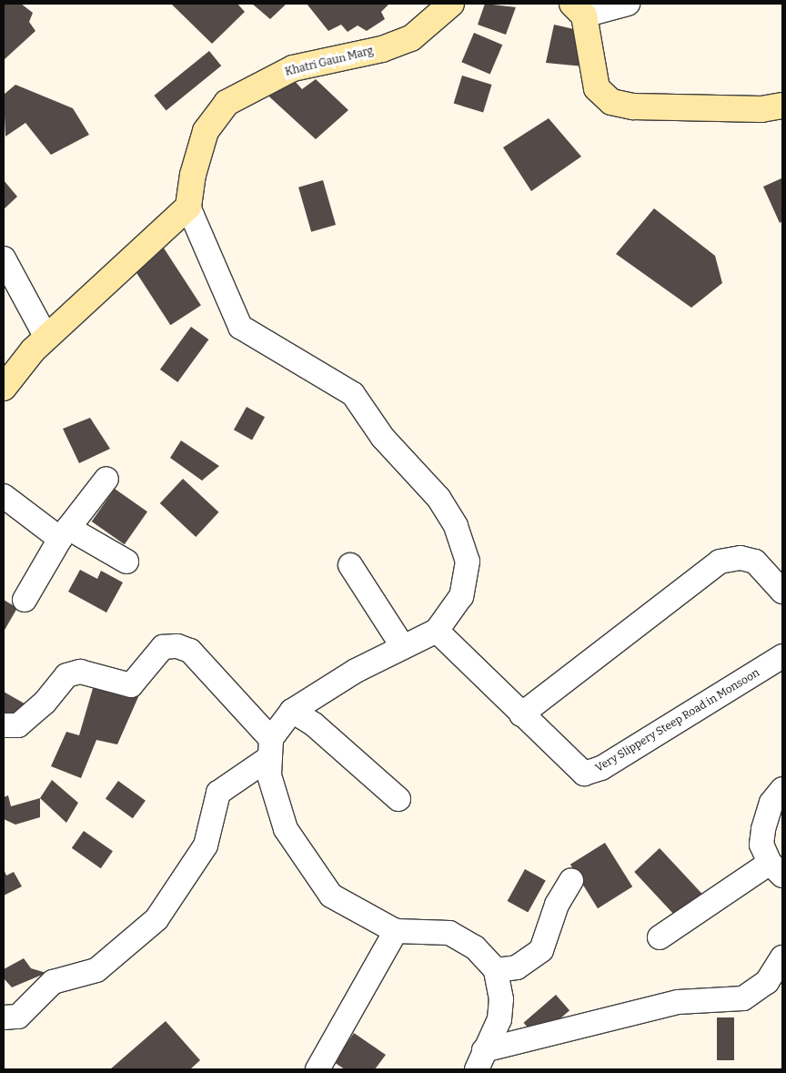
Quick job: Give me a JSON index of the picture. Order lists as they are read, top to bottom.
{
  "streets": {
    "main road": ["Khatri Gaun Marg"],
    "street": ["Very Slippery Steep Road in Monsoon"]
  }
}
